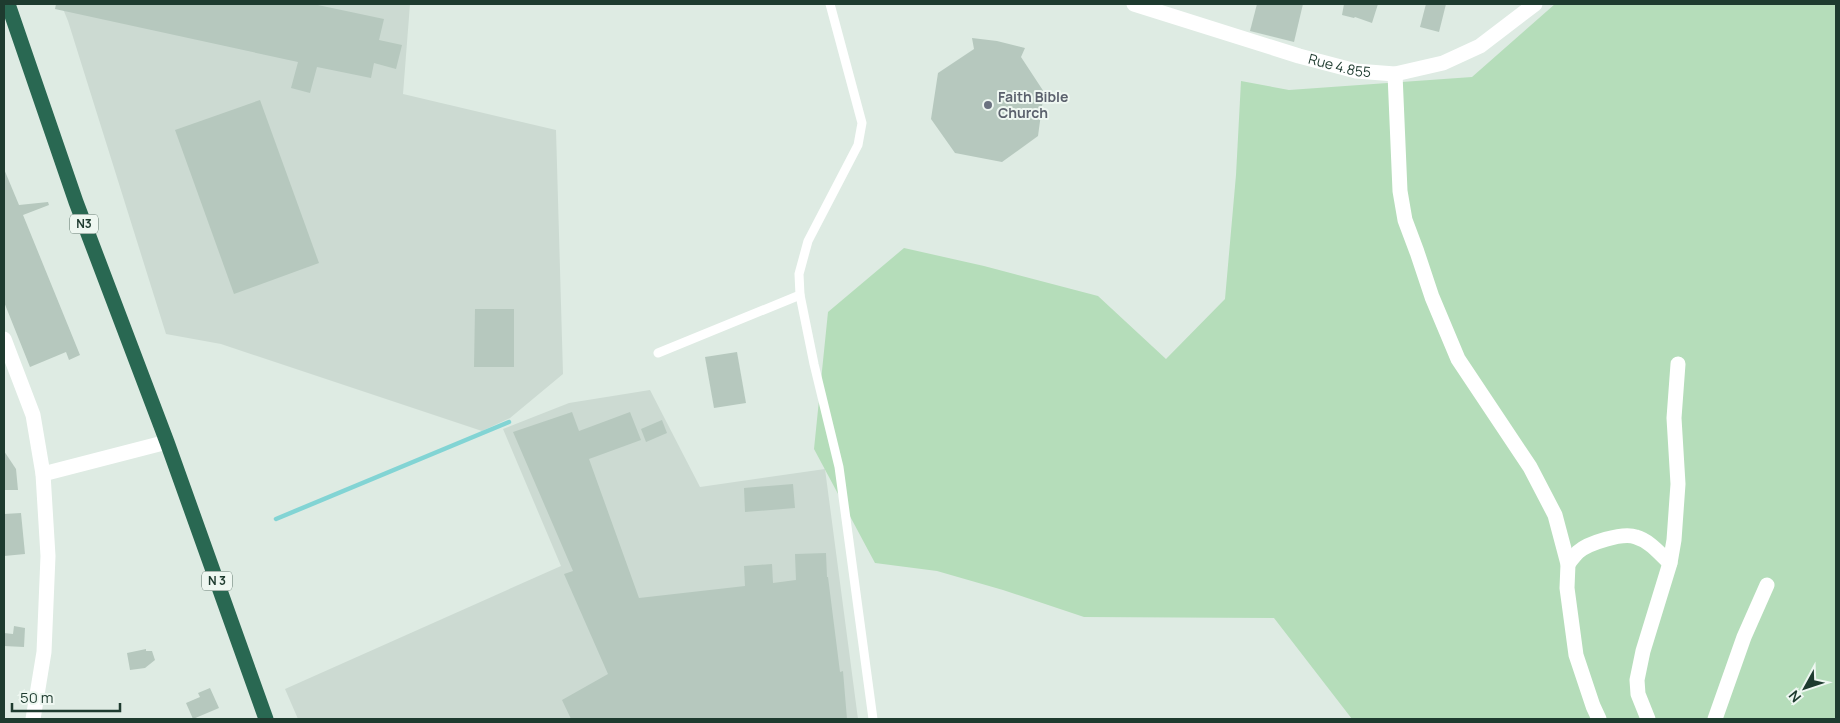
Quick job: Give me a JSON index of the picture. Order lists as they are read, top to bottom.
{
  "streets": {
    "highway": ["N3", "N 3"],
    "street": ["Rue 4.855"]
  },
  "crossings": [
    ["N3", "N 3"]
  ],
  "places": ["Faith Bible Church"],
  "scale_bar": "50 m",
  "north": "bottom left"
}
